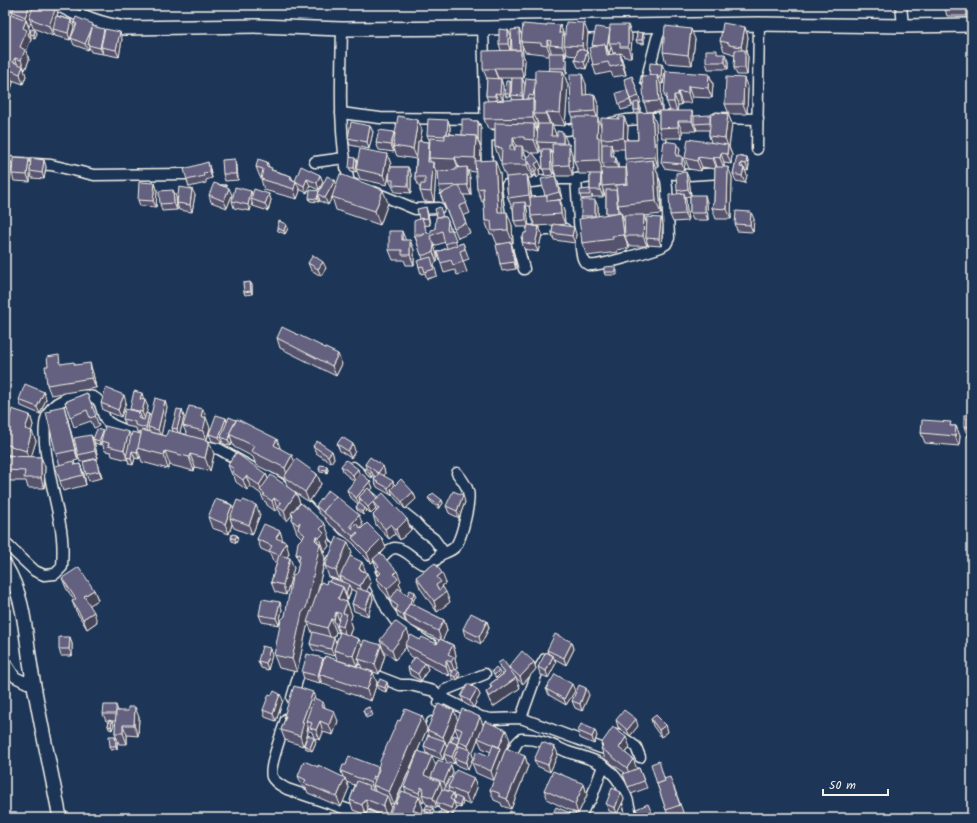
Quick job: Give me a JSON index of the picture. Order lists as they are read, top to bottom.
{
  "scale_bar": "50 m"
}
